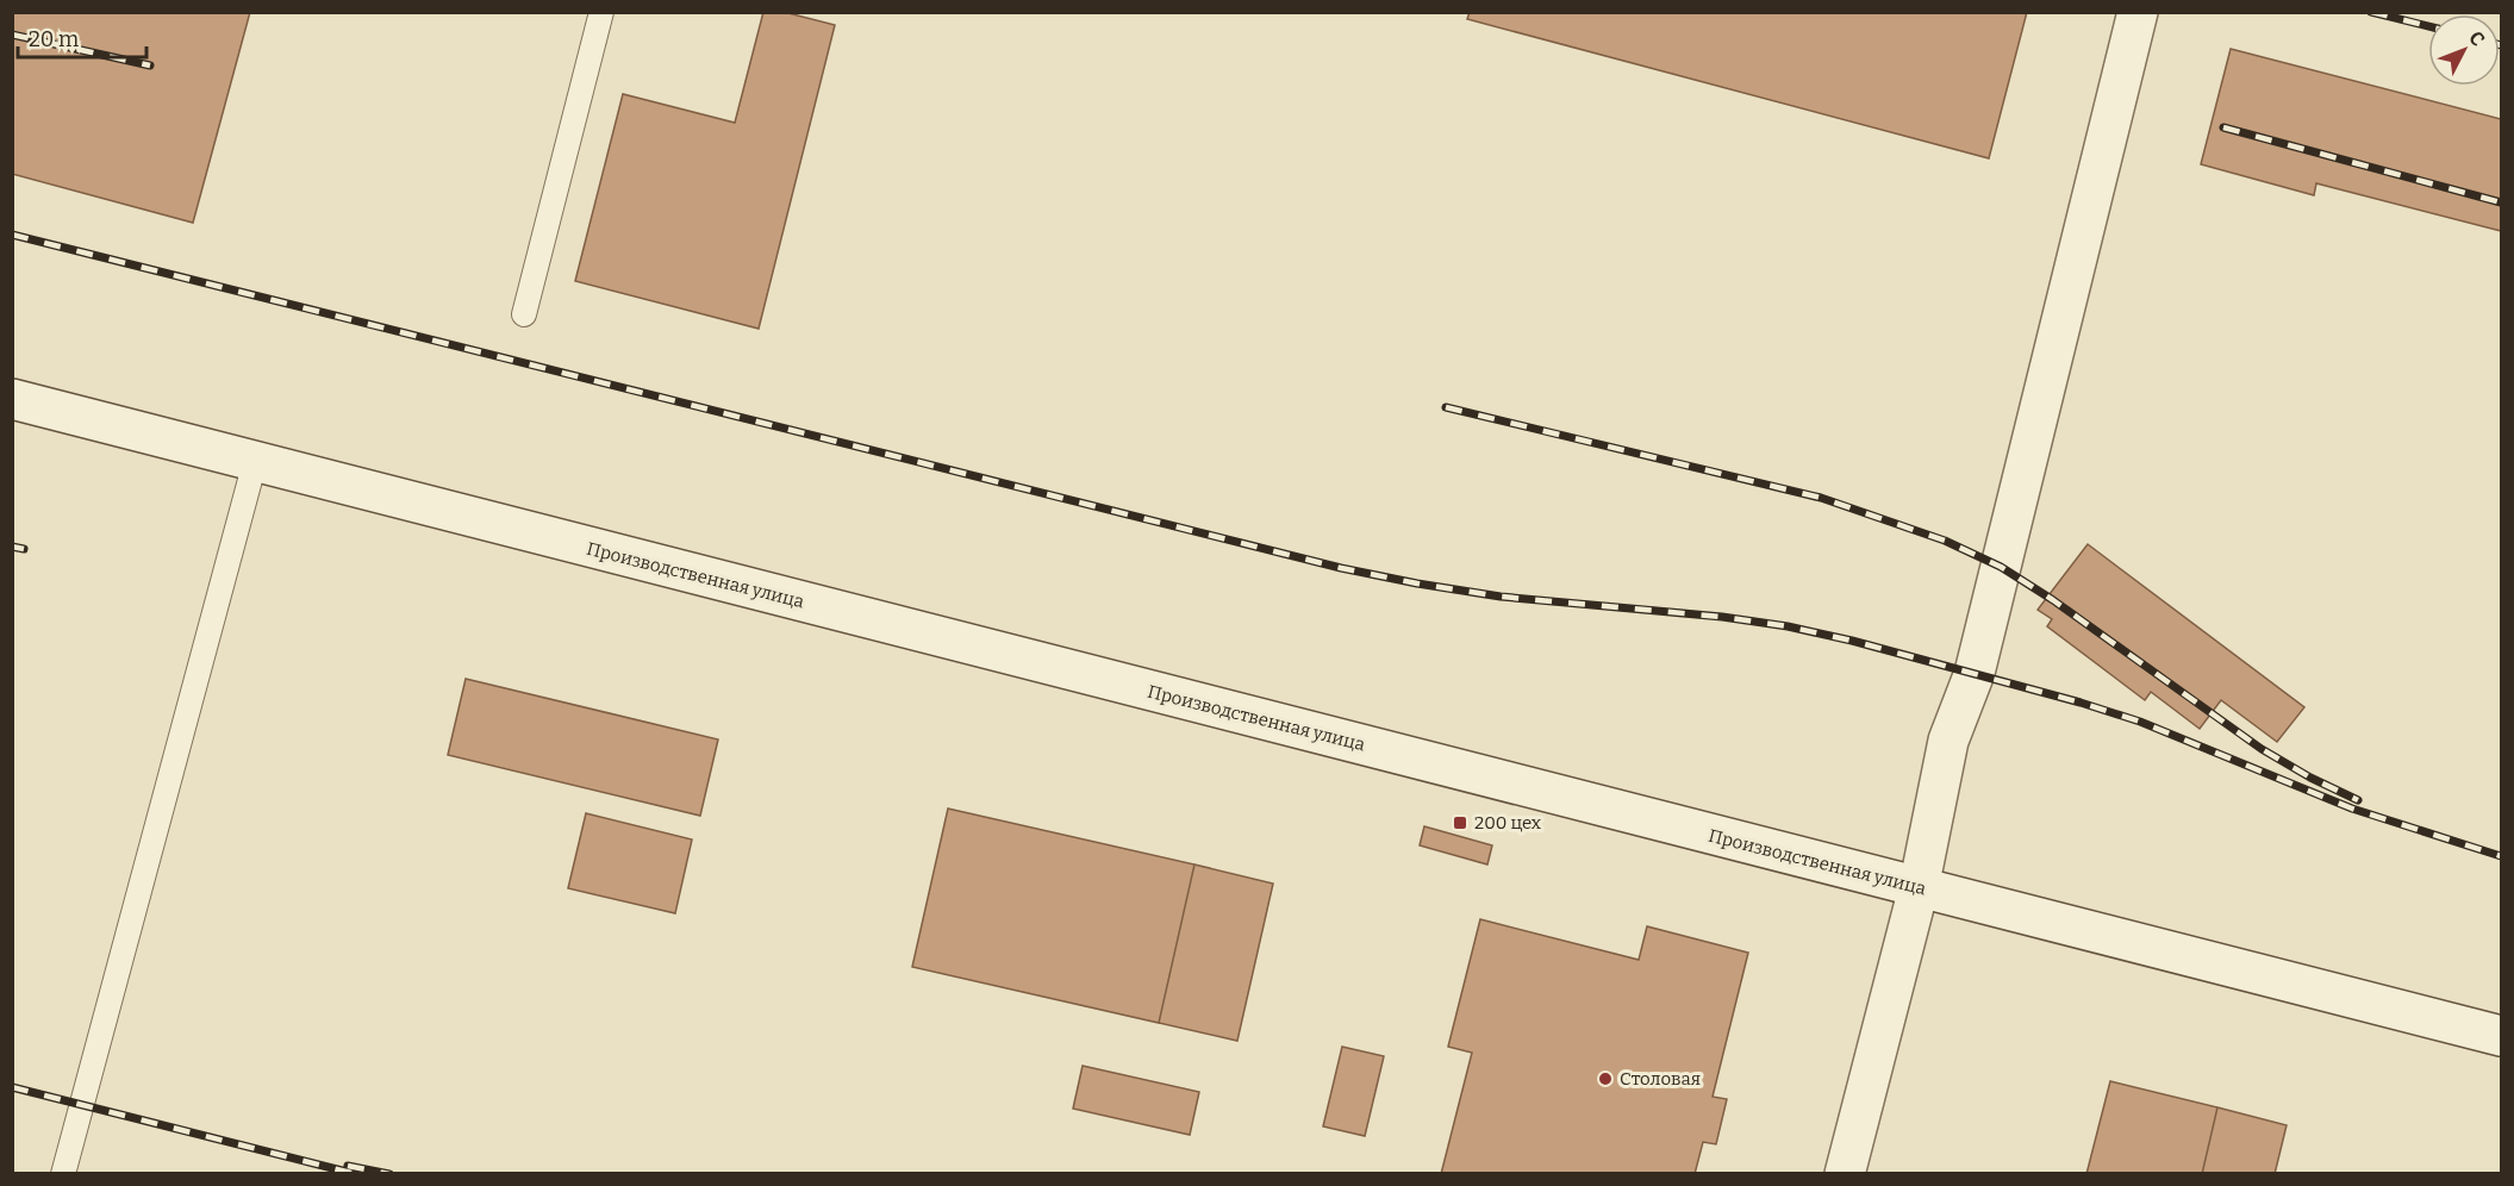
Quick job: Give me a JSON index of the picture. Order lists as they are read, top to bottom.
{
  "streets": {
    "main road": ["Производственная улица"]
  },
  "places": {
    "transit": ["200 цех"],
    "other": ["Cтоловая"]
  },
  "scale_bar": "20 m",
  "north": "top right"
}
